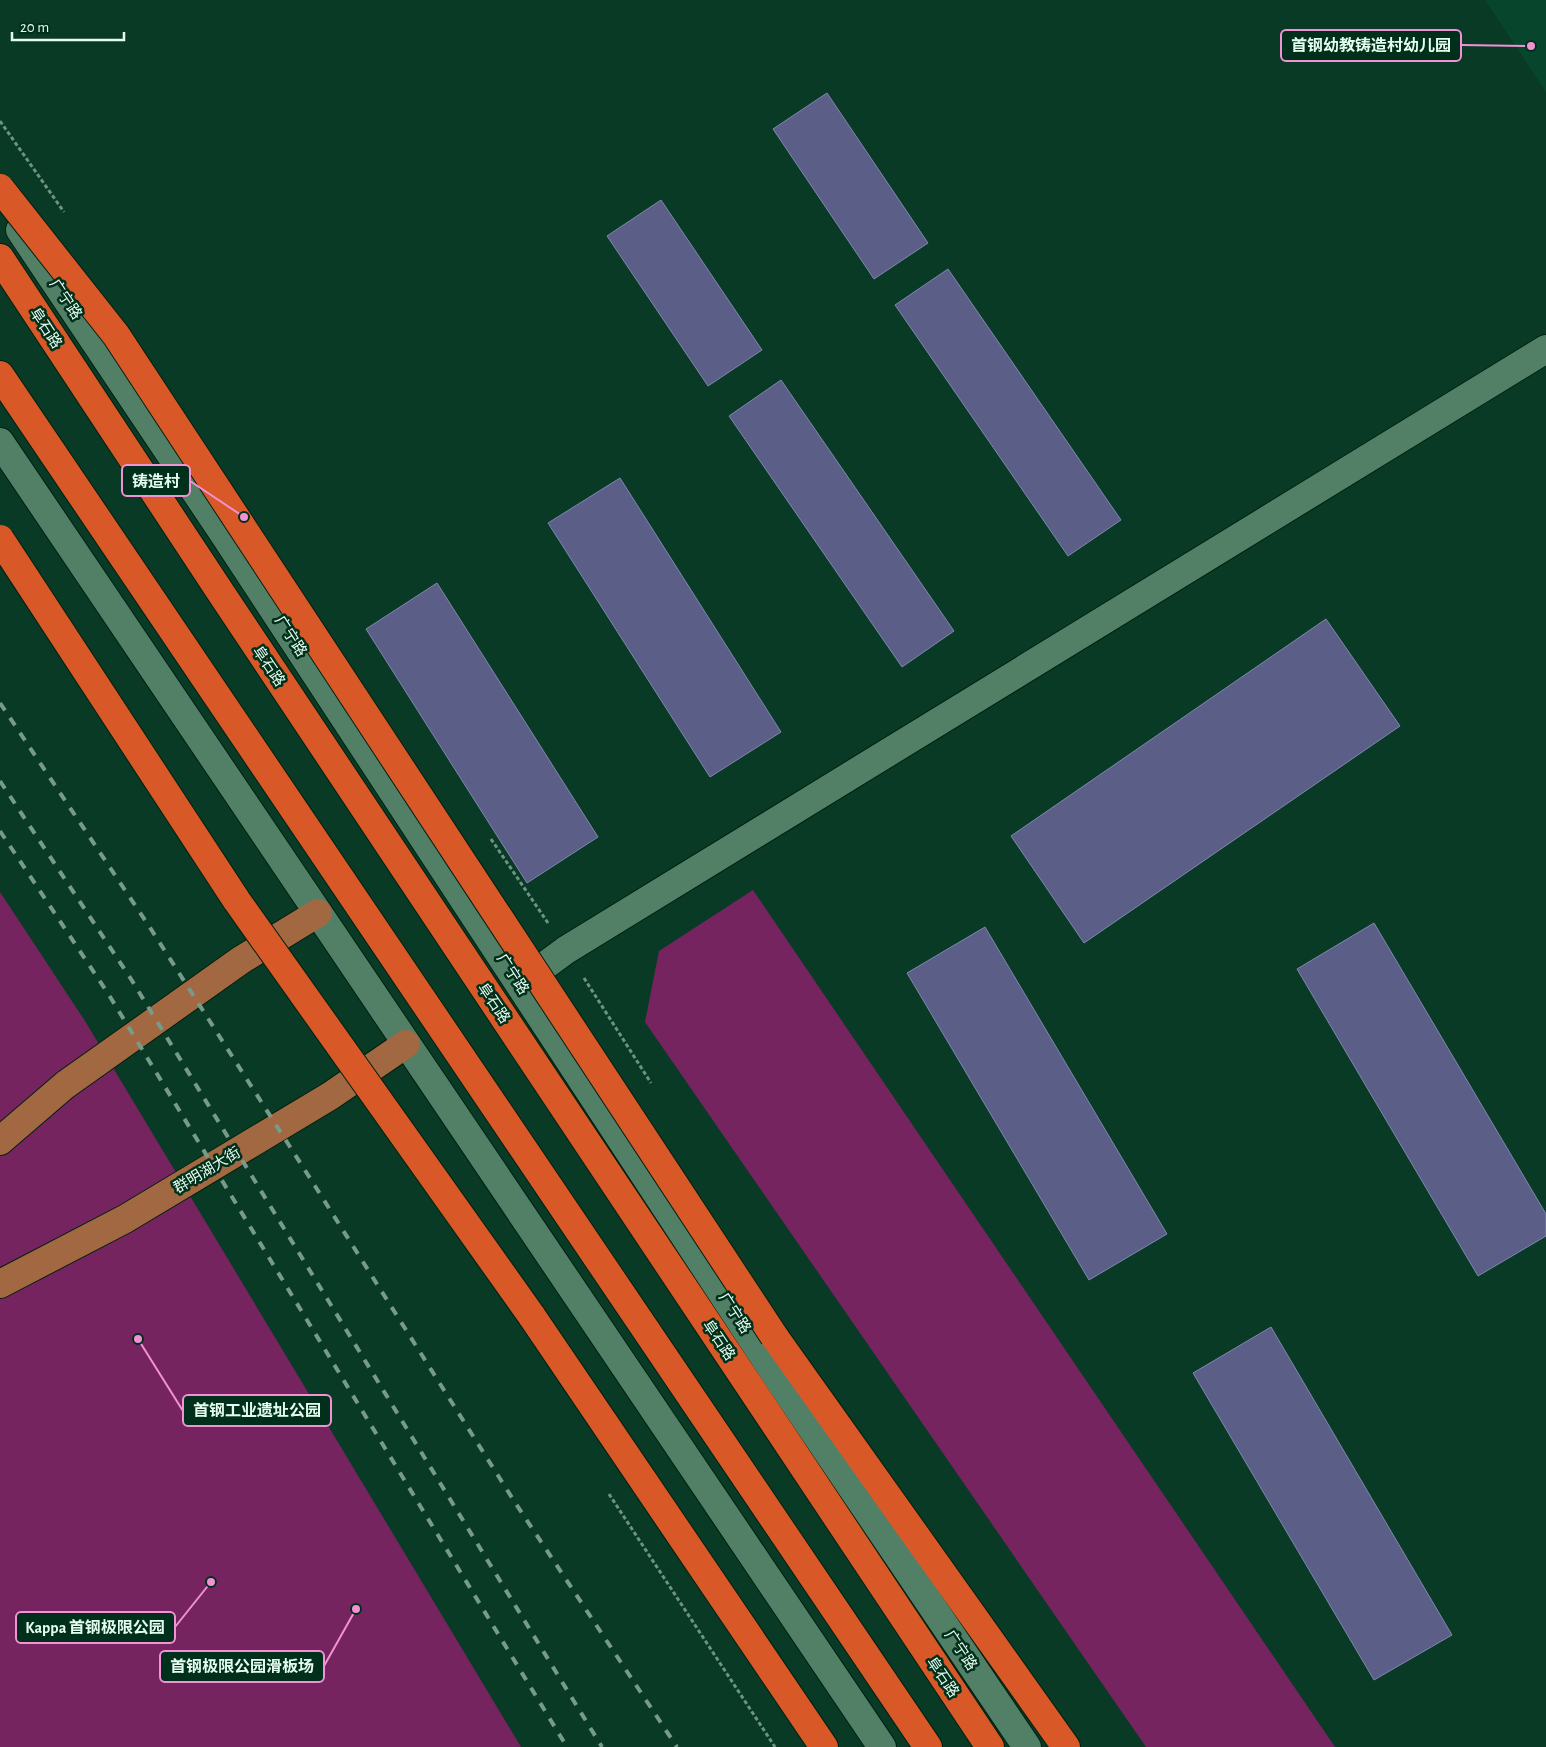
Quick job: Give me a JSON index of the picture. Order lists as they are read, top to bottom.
{
  "streets": {
    "highway": ["阜石路"],
    "main road": ["群明湖大街"],
    "street": ["广宁路"]
  },
  "places": [
    "首钢幼教铸造村幼儿园",
    "铸造村",
    "首钢工业遗址公园",
    "Kappa 首钢极限公园",
    "首钢极限公园滑板场"
  ],
  "scale_bar": "20 m"
}
